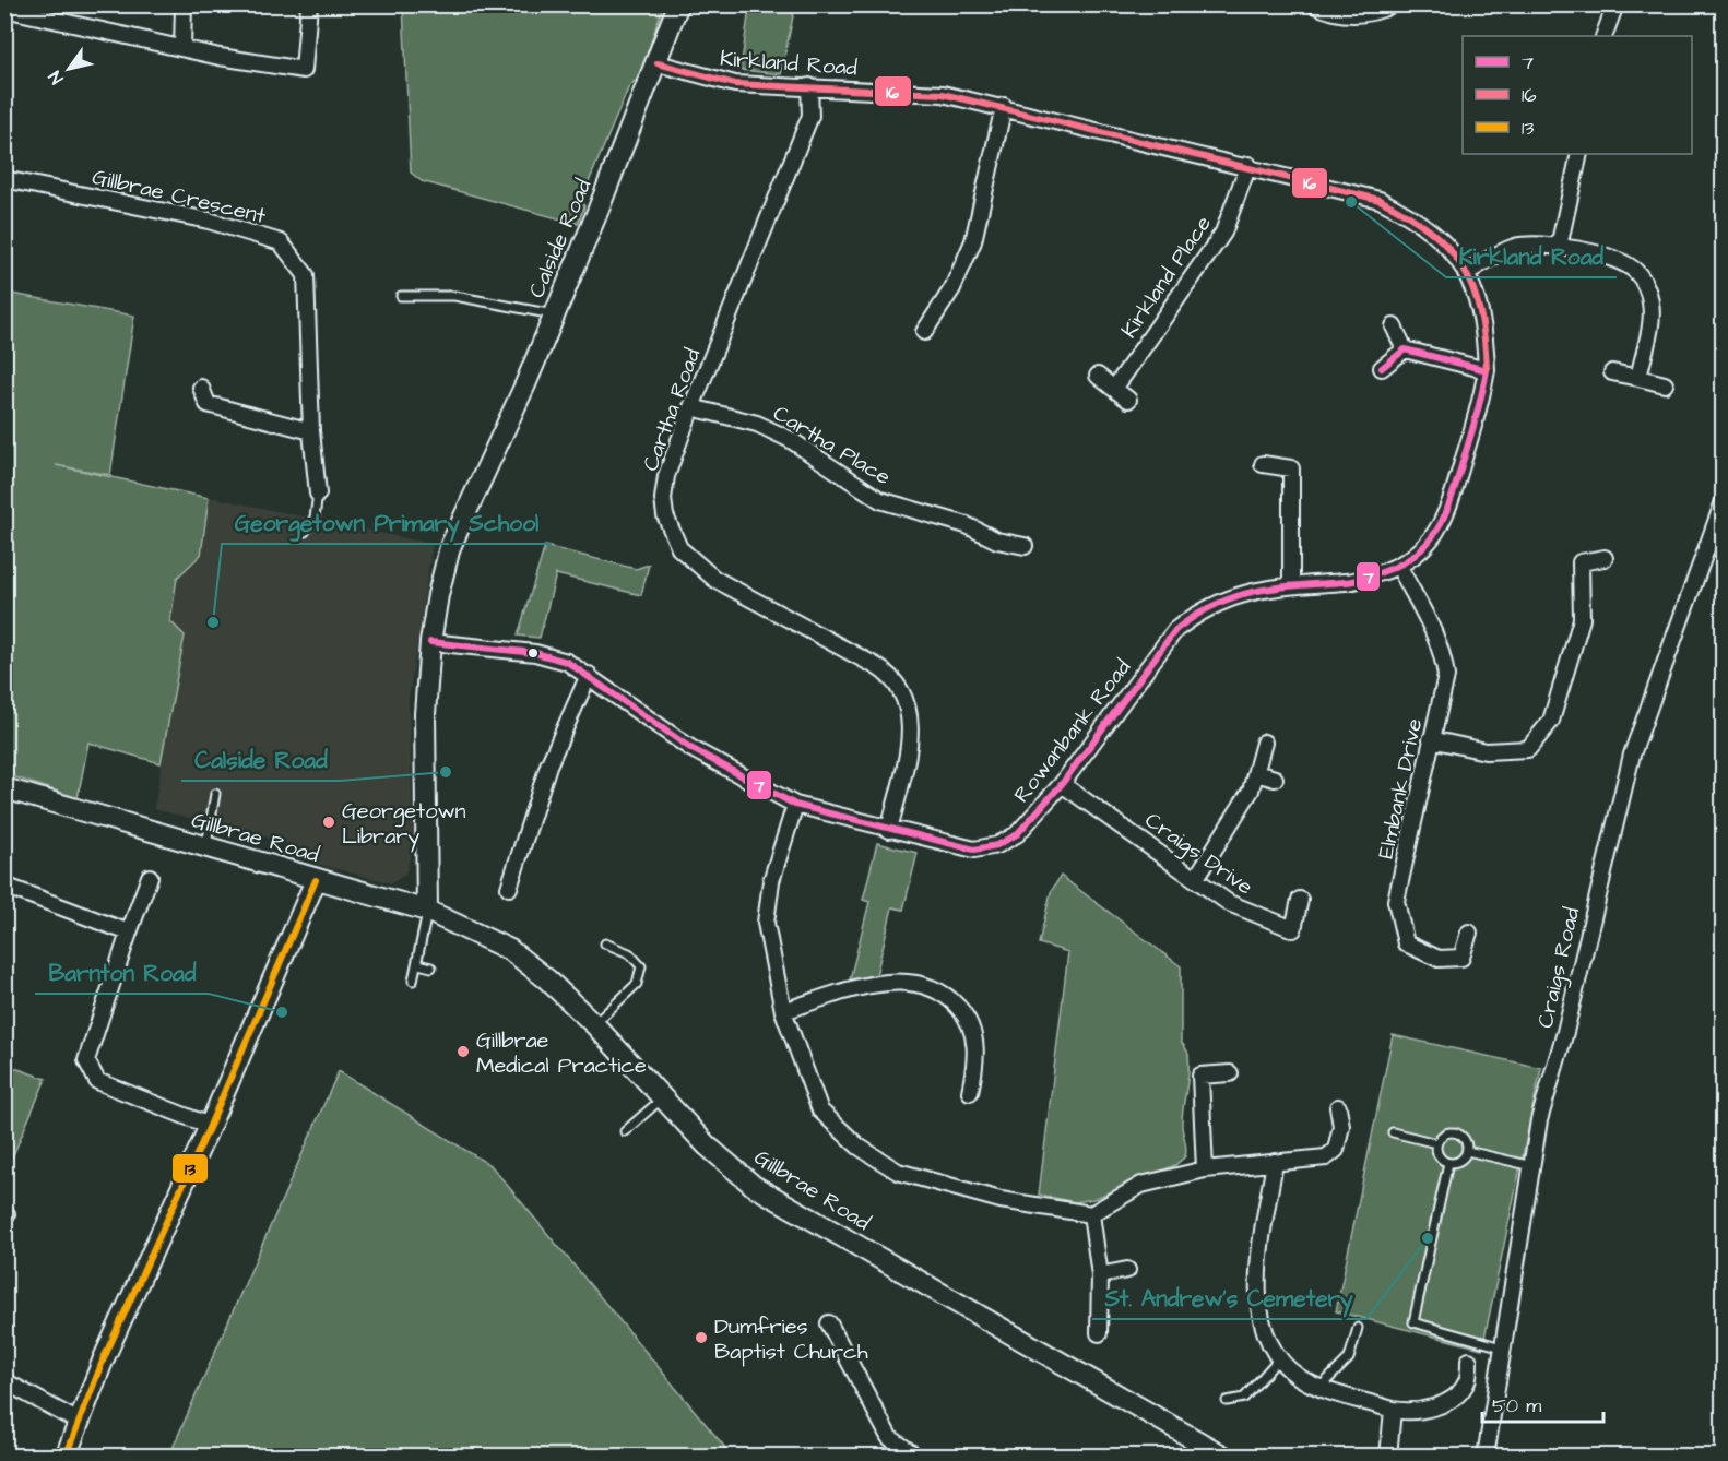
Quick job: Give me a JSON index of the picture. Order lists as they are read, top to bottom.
{
  "streets": {
    "street": [
      "Kirkland Road",
      "Gillbrae Crescent",
      "Calside Road",
      "Kirkland Place",
      "Cartha Road",
      "Cartha Place",
      "Rowanbank Road",
      "Elmbank Drive",
      "Gillbrae Road",
      "Craigs Drive",
      "Craigs Road"
    ]
  },
  "crossings": [
    ["Kirkland Road", "Calside Road"],
    ["Kirkland Road", "Kirkland Place"],
    ["Kirkland Road", "Cartha Road"],
    ["Kirkland Road", "Rowanbank Road"],
    ["Calside Road", "Rowanbank Road"],
    ["Calside Road", "Gillbrae Road"],
    ["Cartha Road", "Cartha Place"],
    ["Cartha Road", "Rowanbank Road"],
    ["Rowanbank Road", "Elmbank Drive"],
    ["Rowanbank Road", "Craigs Drive"]
  ],
  "places": [
    "Kirkland Road",
    "Georgetown Primary School",
    "Calside Road",
    "Georgetown Library",
    "Barnton Road",
    "Gillbrae Medical Practice",
    "St. Andrew's Cemetery",
    "Dumfries Baptist Church"
  ],
  "lines": ["transit line 16", "transit line 7", "transit line 13"],
  "legend": ["7", "16", "13"],
  "scale_bar": "50 m",
  "north": "bottom left"
}
